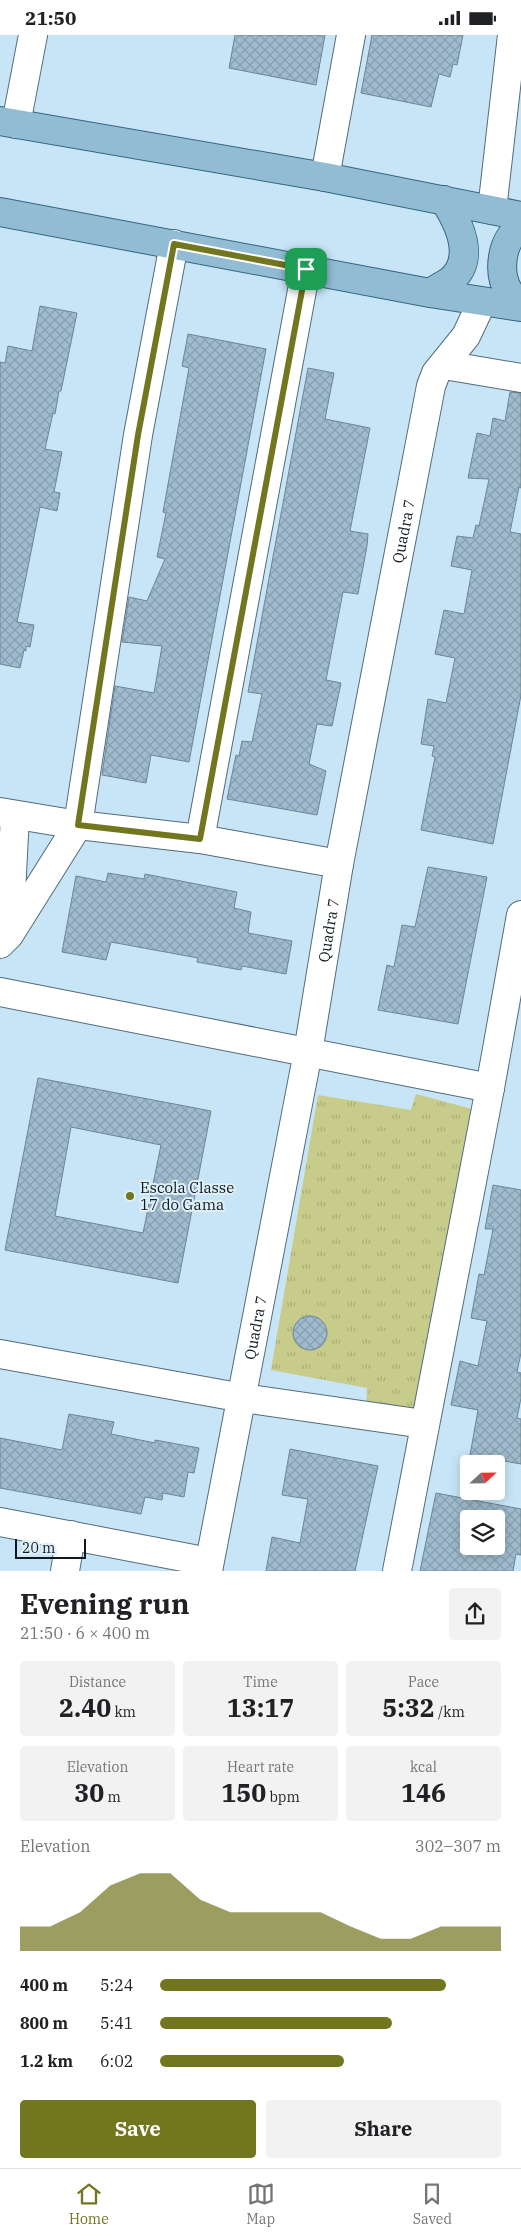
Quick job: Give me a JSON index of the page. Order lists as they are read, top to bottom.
{
  "streets": {
    "street": ["Quadra 7"]
  },
  "places": ["Escola Classe 17 do Gama"],
  "scale_bar": "20 m",
  "north": "right",
  "page": {
    "status": "21:50",
    "scale": "20 m",
    "heading": ["Evening run", "21:50 · 6 × 400 m"],
    "stats": [
      ["Distance", "2.40 km"],
      ["Time", "13:17"],
      ["Pace", "5:32 /km"],
      ["Elevation", "30 m"],
      ["Heart rate", "150 bpm"],
      ["kcal", "146"]
    ],
    "chart": ["Elevation", "302–307 m"],
    "list": [
      {
        "name": "400 m",
        "note": "5:24"
      },
      {
        "name": "800 m",
        "note": "5:41"
      },
      {
        "name": "1.2 km",
        "note": "6:02"
      }
    ],
    "buttons": ["Save", "Share"],
    "tabs": ["Home", "Map", "Saved"]
  }
}
